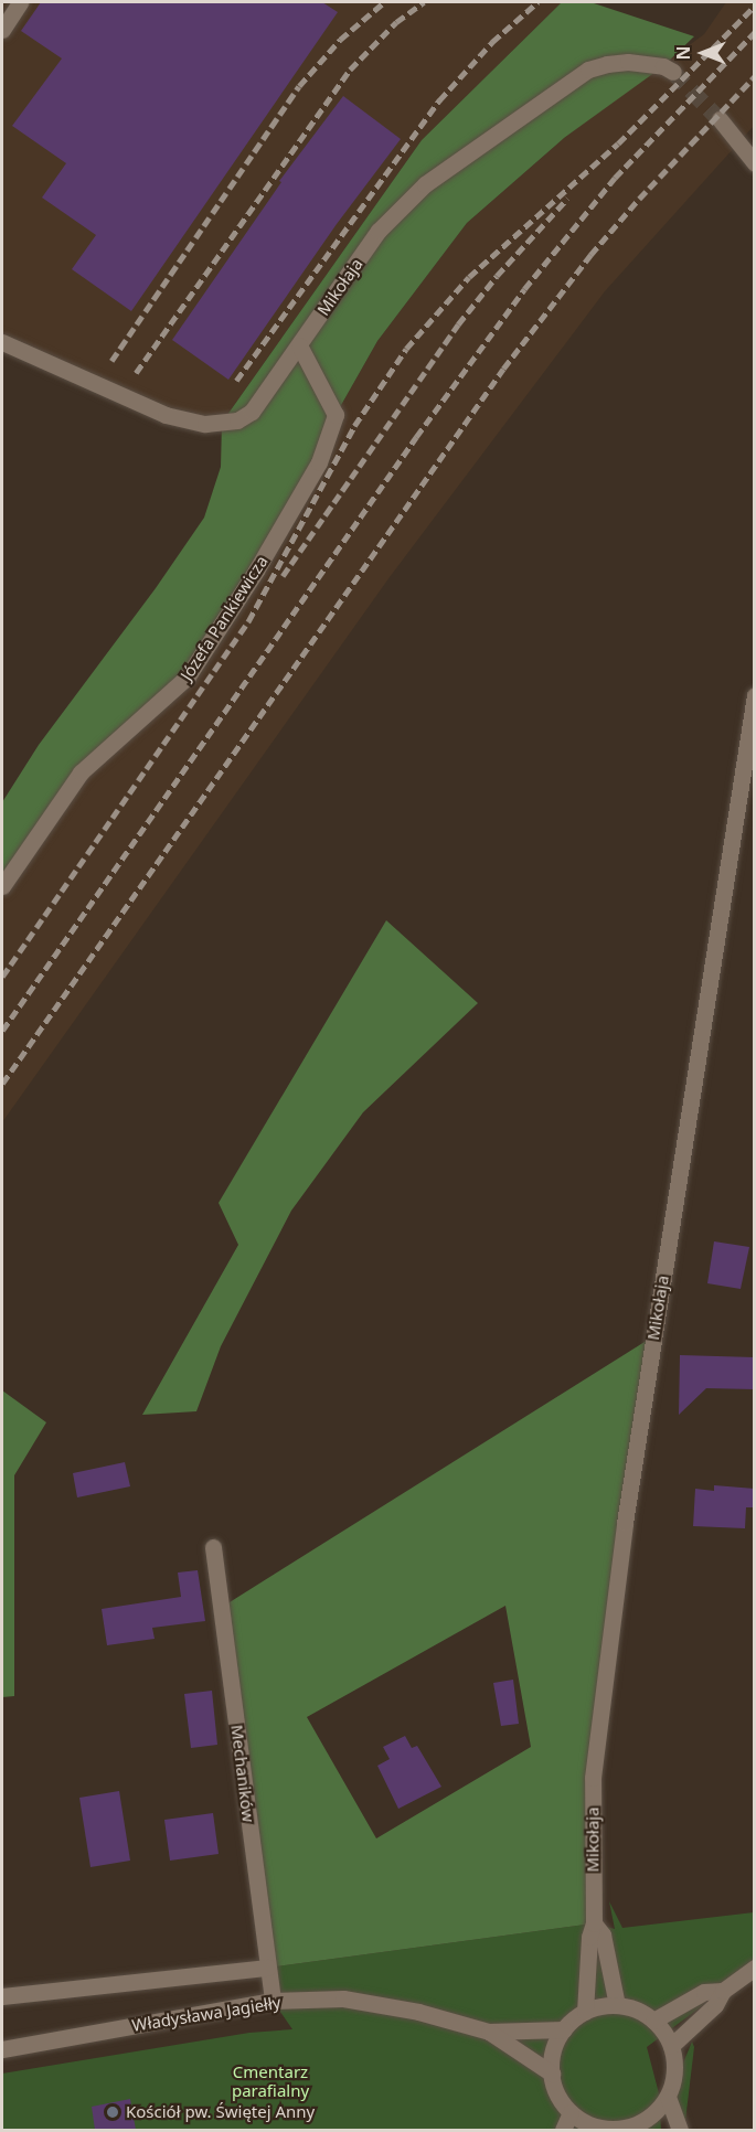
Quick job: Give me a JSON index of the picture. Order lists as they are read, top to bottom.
{
  "streets": {
    "street": [
      "Mikołaja",
      "Józefa Pankiewicza",
      "Mechaników",
      "Władysława Jagiełły"
    ]
  },
  "crossings": [
    ["Mikołaja", "Józefa Pankiewicza"],
    ["Mikołaja", "Władysława Jagiełły"],
    ["Mechaników", "Władysława Jagiełły"]
  ],
  "parks": ["Cmentarz parafialny"],
  "places": ["Kościół pw. Świętej Anny"],
  "north": "left"
}
